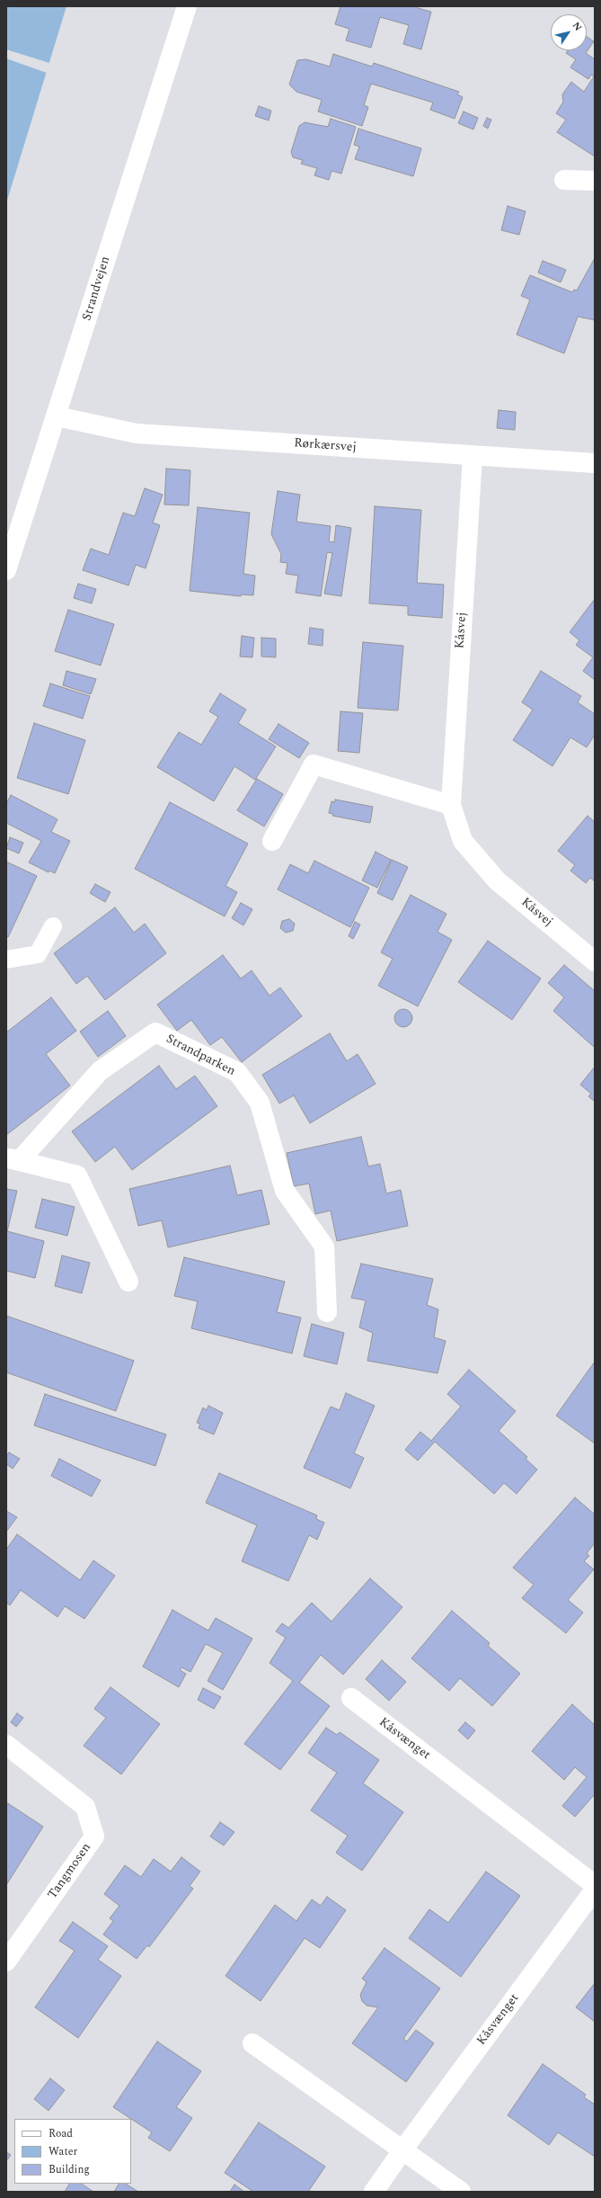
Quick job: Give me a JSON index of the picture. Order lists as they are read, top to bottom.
{
  "streets": {
    "street": [
      "Strandvejen",
      "Rørkærsvej",
      "Kåsvej",
      "Strandparken",
      "Kåsvænget",
      "Tangmosen"
    ]
  },
  "crossings": [
    ["Strandvejen", "Rørkærsvej"],
    ["Rørkærsvej", "Kåsvej"]
  ],
  "legend": ["Road", "Water", "Building"],
  "north": "top right"
}
